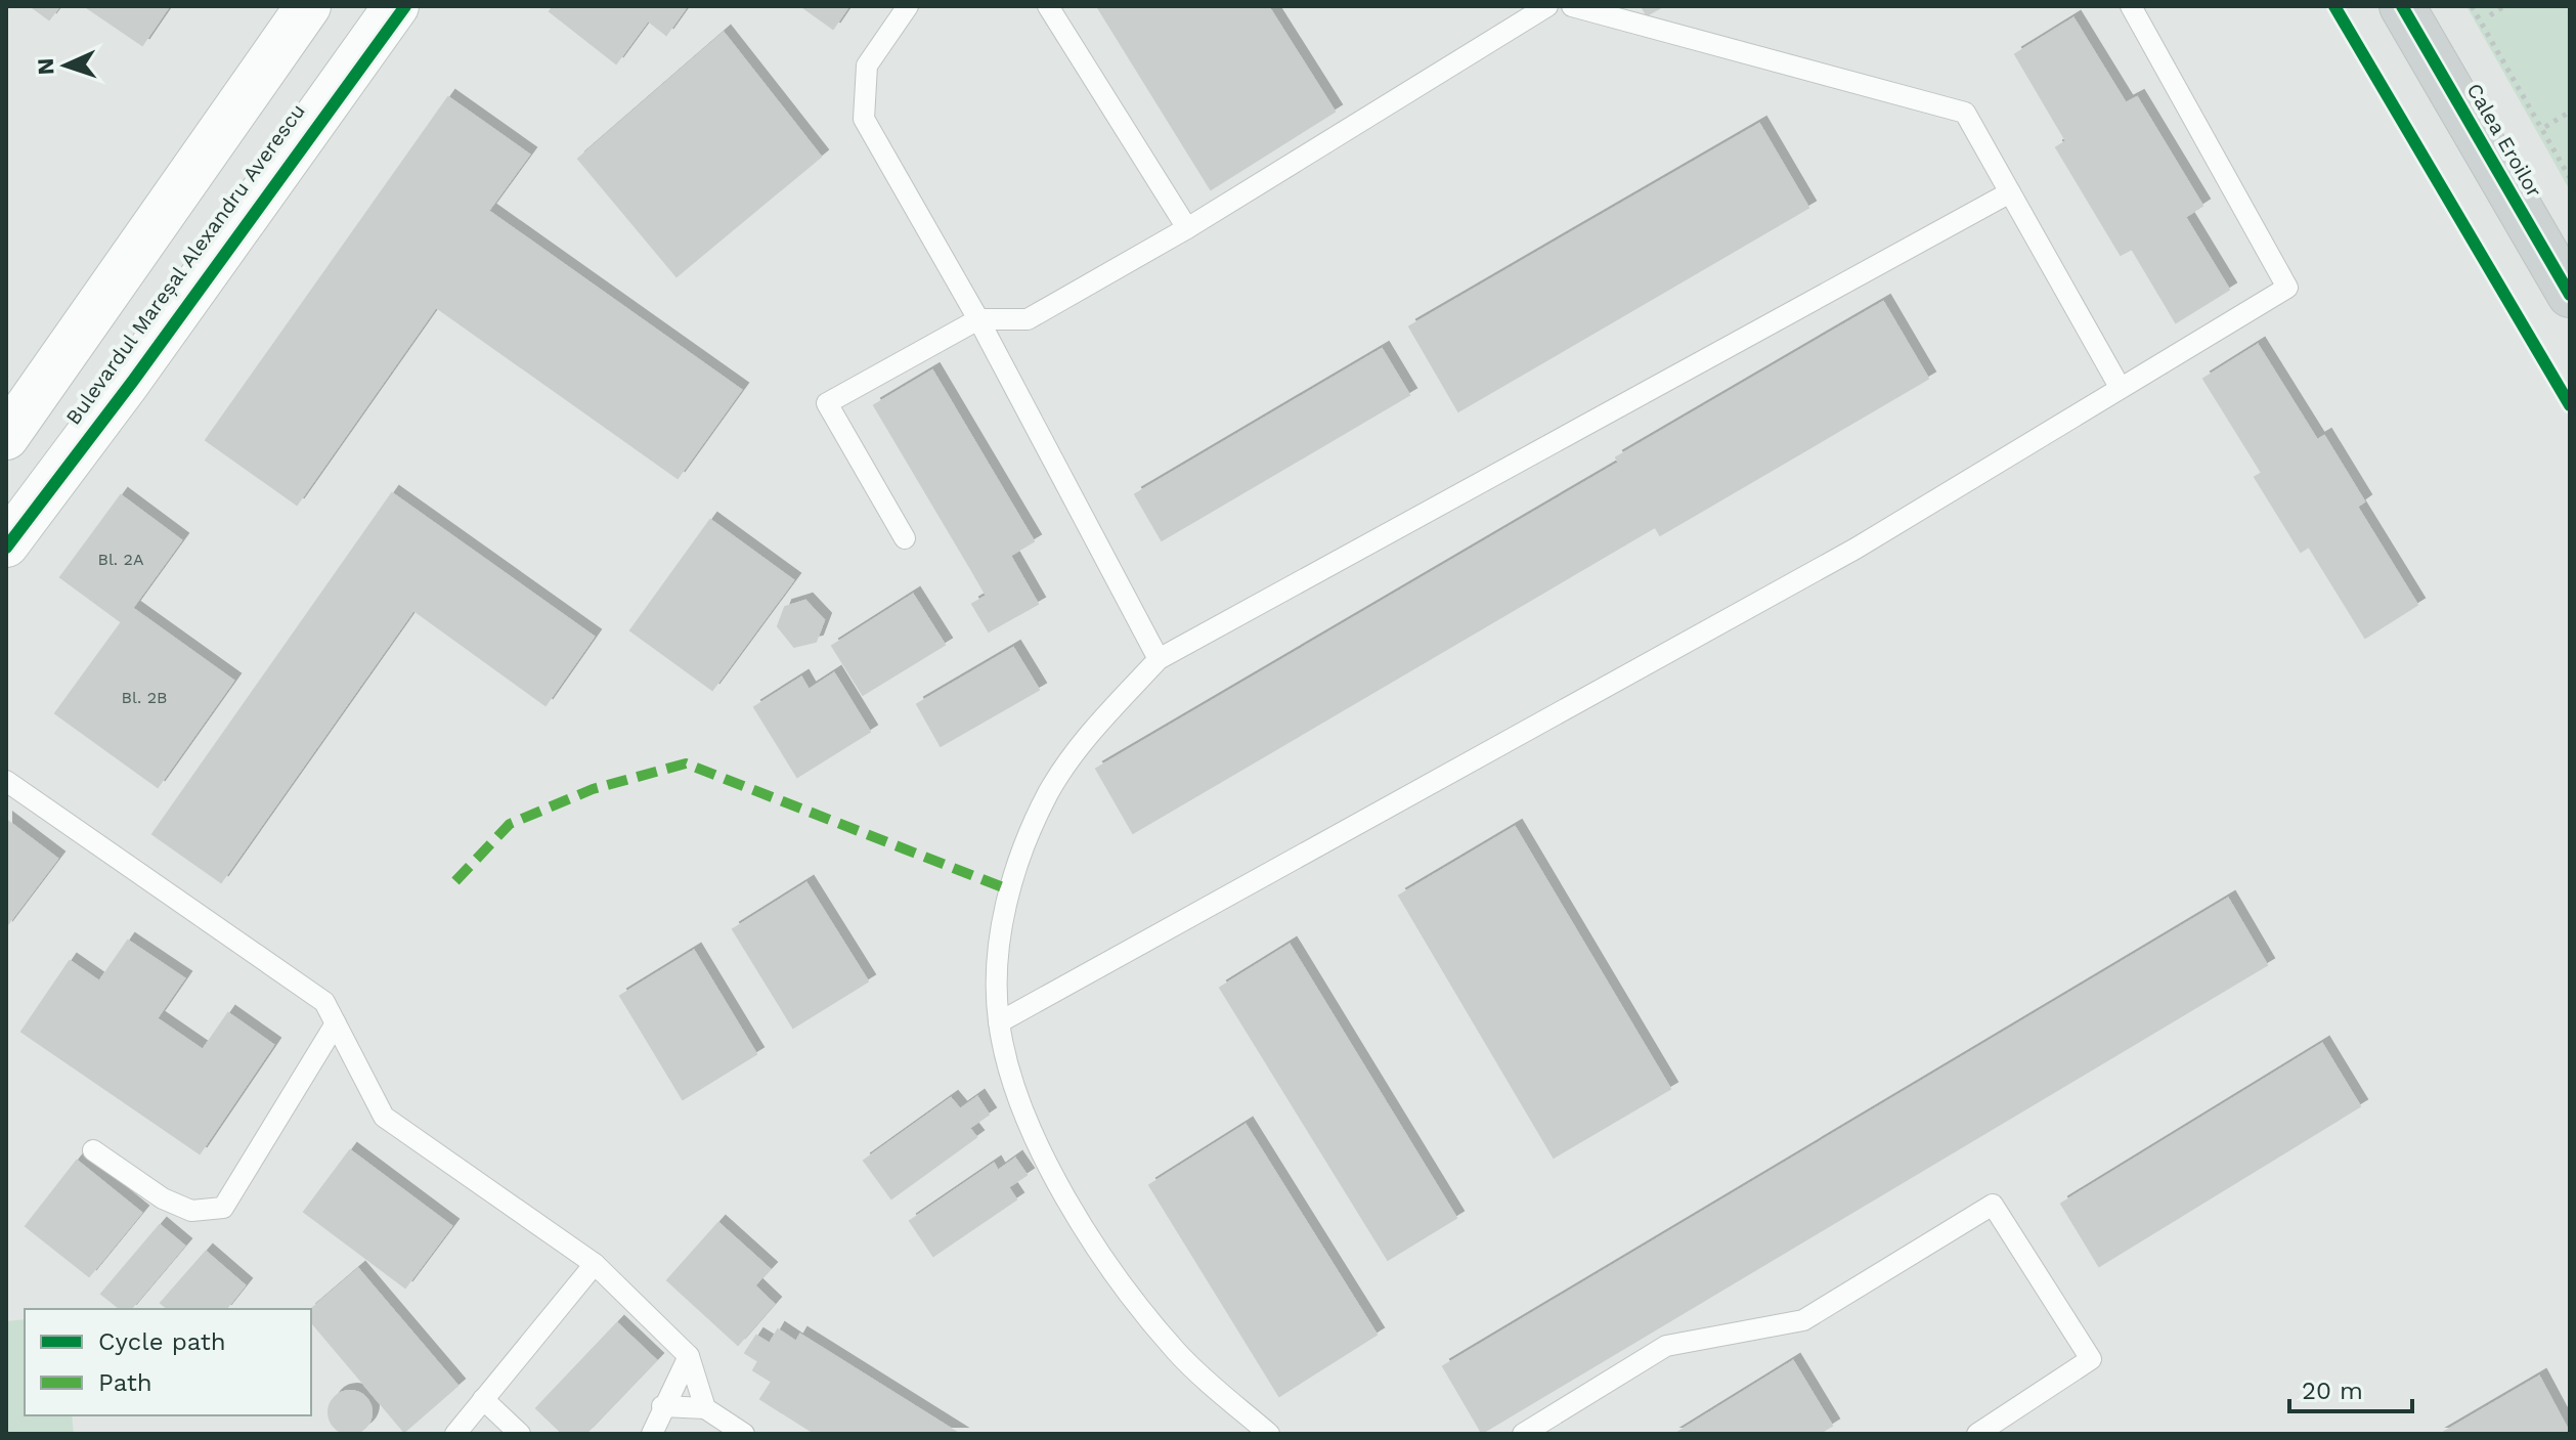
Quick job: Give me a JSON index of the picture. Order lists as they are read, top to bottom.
{
  "streets": {
    "main road": ["Calea Eroilor", "Bulevardul Mareșal Alexandru Averescu"]
  },
  "house_numbers": ["Bl. 2A", "Bl. 2B"],
  "legend": ["Cycle path", "Path"],
  "scale_bar": "20 m",
  "north": "left"
}
